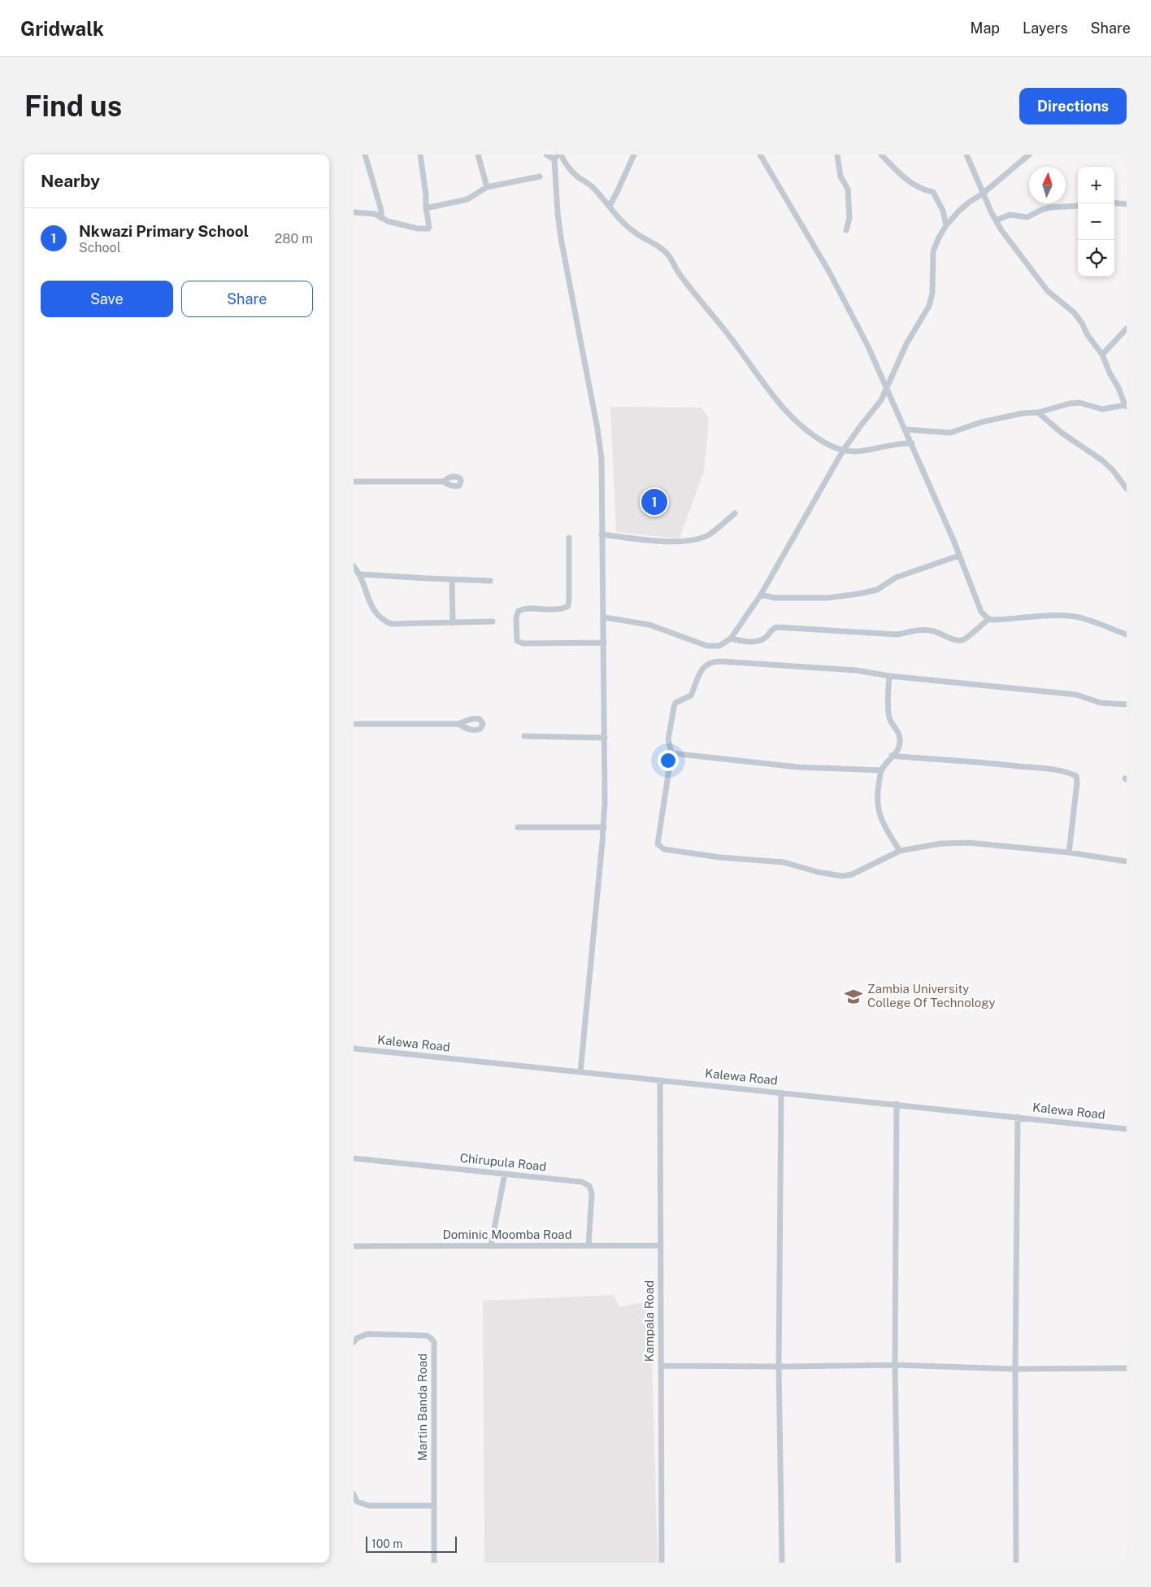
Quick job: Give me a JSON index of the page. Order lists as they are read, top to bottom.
{
  "streets": {
    "street": [
      "Kalewa Road",
      "Chirupula Road",
      "Dominic Moomba Road",
      "Kampala Road",
      "Martin Banda Road"
    ]
  },
  "crossings": [
    ["Kalewa Road", "Kampala Road"],
    ["Chirupula Road", "Dominic Moomba Road"],
    ["Dominic Moomba Road", "Kampala Road"]
  ],
  "places": {
    "school or university": ["Zambia University College Of Technology"]
  },
  "scale_bar": "100 m",
  "north": "top",
  "page": {
    "header": "Gridwalk",
    "nav": ["Map", "Layers", "Share"],
    "buttons": [
      "Directions",
      ["Save", "Share"]
    ],
    "title": "Find us",
    "heading": "Nearby",
    "map_buttons": ["+", "−"],
    "list": [
      {
        "mark": "1",
        "name": "Nkwazi Primary School",
        "note": "School",
        "value": "280 m"
      }
    ],
    "pins": "1",
    "scale": "100 m"
  }
}
